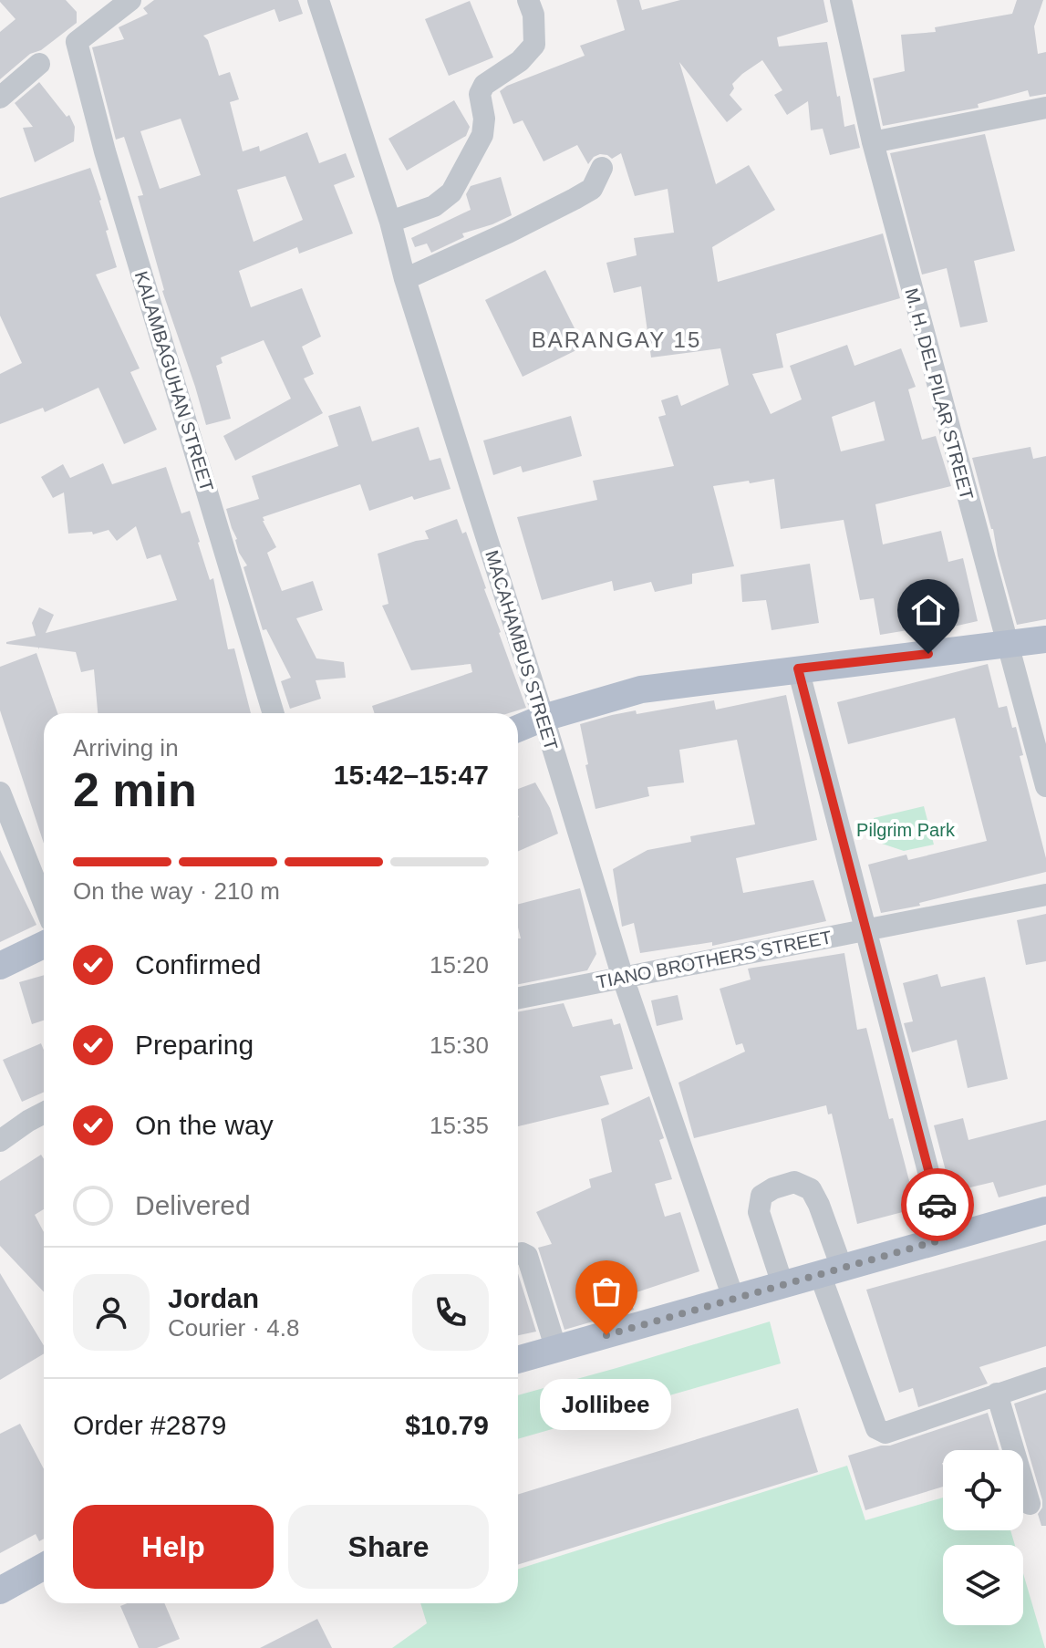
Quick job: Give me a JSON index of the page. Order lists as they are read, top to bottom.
{
  "streets": {
    "street": [
      "KALAMBAGUHAN STREET",
      "M. H. DEL PILAR STREET",
      "MACAHAMBUS STREET",
      "TIANO BROTHERS STREET"
    ]
  },
  "crossings": [
    ["MACAHAMBUS STREET", "TIANO BROTHERS STREET"]
  ],
  "districts": ["BARANGAY 15"],
  "parks": ["Pilgrim Park"],
  "places": ["Jollibee"],
  "page": {
    "heading": ["2 min", "Arriving in", "15:42–15:47"],
    "panel": [
      "Jordan",
      "Courier · 4.8",
      "Order #2879",
      "$10.79"
    ],
    "bar": "On the way · 210 m",
    "list": [
      ["Confirmed", "15:20"],
      ["Preparing", "15:30"],
      ["On the way", "15:35"],
      "Delivered"
    ],
    "bubble": "Jollibee",
    "buttons": ["Help", "Share"]
  }
}
